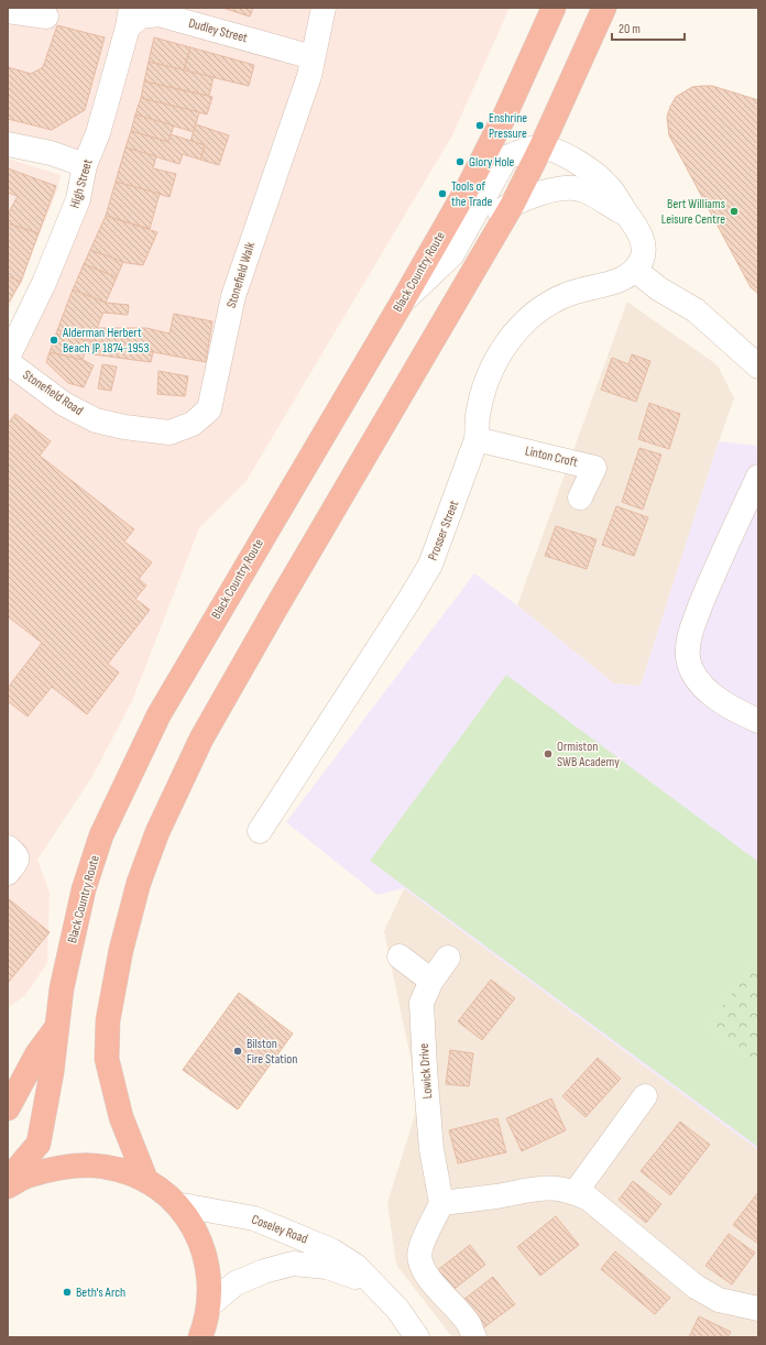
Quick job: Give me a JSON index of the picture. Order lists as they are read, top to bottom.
{
  "streets": {
    "highway": ["Black Country Route"],
    "street": [
      "Dudley Street",
      "High Street",
      "Stonefield Walk",
      "Stonefield Road",
      "Linton Croft",
      "Prosser Street",
      "Lowick Drive",
      "Coseley Road"
    ]
  },
  "crossings": [
    ["Dudley Street", "High Street"],
    ["Dudley Street", "Stonefield Walk"],
    ["Stonefield Walk", "Stonefield Road"],
    ["Linton Croft", "Prosser Street"]
  ],
  "places": [
    "Enshrine Pressure",
    "Glory Hole",
    "Tools of the Trade",
    "Bert Williams Leisure Centre",
    "Alderman Herbert Beach JP 1874-1953",
    "Ormiston SWB Academy",
    "Bilston Fire Station",
    "Beth's Arch"
  ],
  "scale_bar": "20 m"
}
